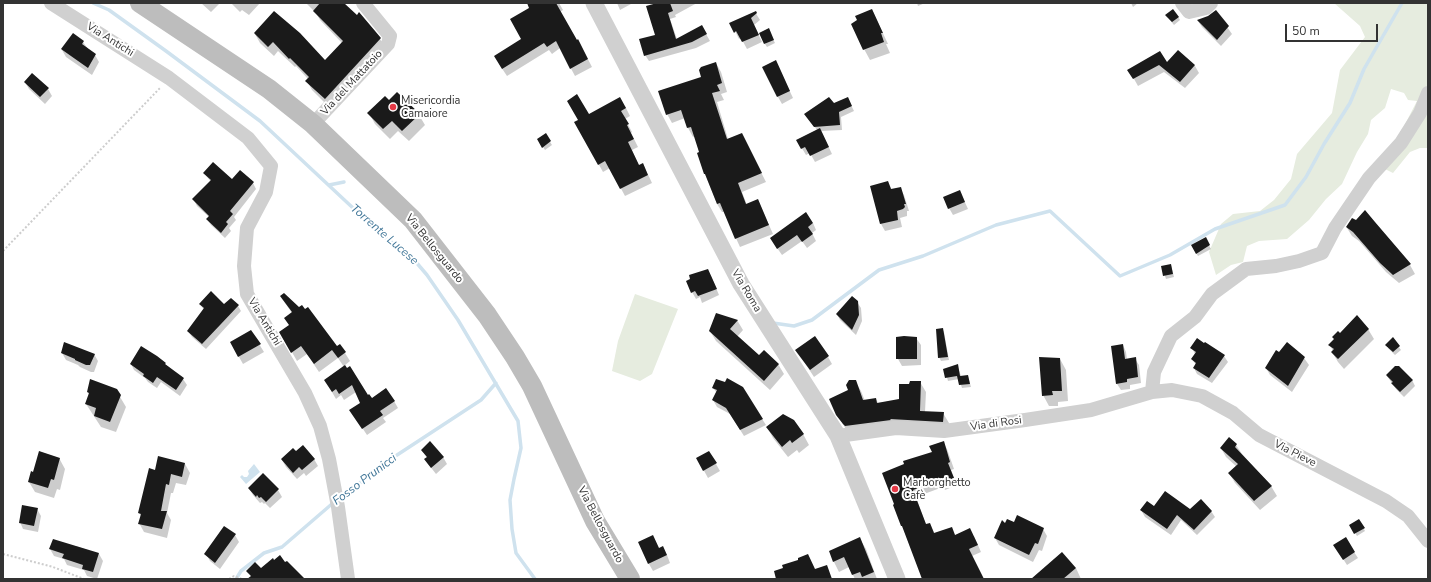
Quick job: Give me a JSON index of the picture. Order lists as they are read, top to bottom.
{
  "streets": {
    "main road": ["Via Bellosguardo"],
    "street": [
      "Via Antichi",
      "Via del Mattatoio",
      "Via Roma",
      "Via di Rosi",
      "Via Pieve"
    ]
  },
  "crossings": [
    ["Via del Mattatoio", "Via Bellosguardo"],
    ["Via Roma", "Via di Rosi"],
    ["Via di Rosi", "Via Pieve"]
  ],
  "water": ["Torrente Lucese", "Fosso Prunicci"],
  "places": ["Misericordia Camaiore", "Marborghetto Cafè"],
  "scale_bar": "50 m"
}
